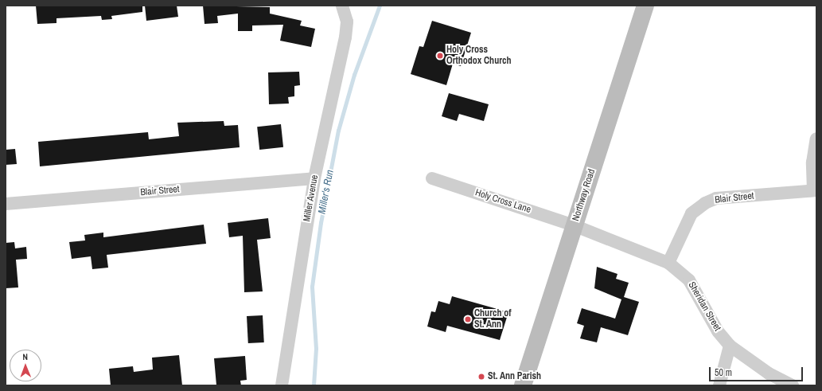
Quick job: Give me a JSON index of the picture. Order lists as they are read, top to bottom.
{
  "streets": {
    "street": [
      "Blair Street",
      "Northway Road",
      "Miller Avenue",
      "Holy Cross Lane",
      "Sheridan Street"
    ]
  },
  "crossings": [
    ["Blair Street", "Miller Avenue"],
    ["Blair Street", "Sheridan Street"],
    ["Northway Road", "Holy Cross Lane"],
    ["Northway Road", "Sheridan Street"],
    ["Holy Cross Lane", "Sheridan Street"]
  ],
  "water": ["Miller's Run"],
  "places": ["Holy Cross Orthodox Church", "Church of St. Ann", "St. Ann Parish"],
  "scale_bar": "50 m",
  "north": "top"
}
